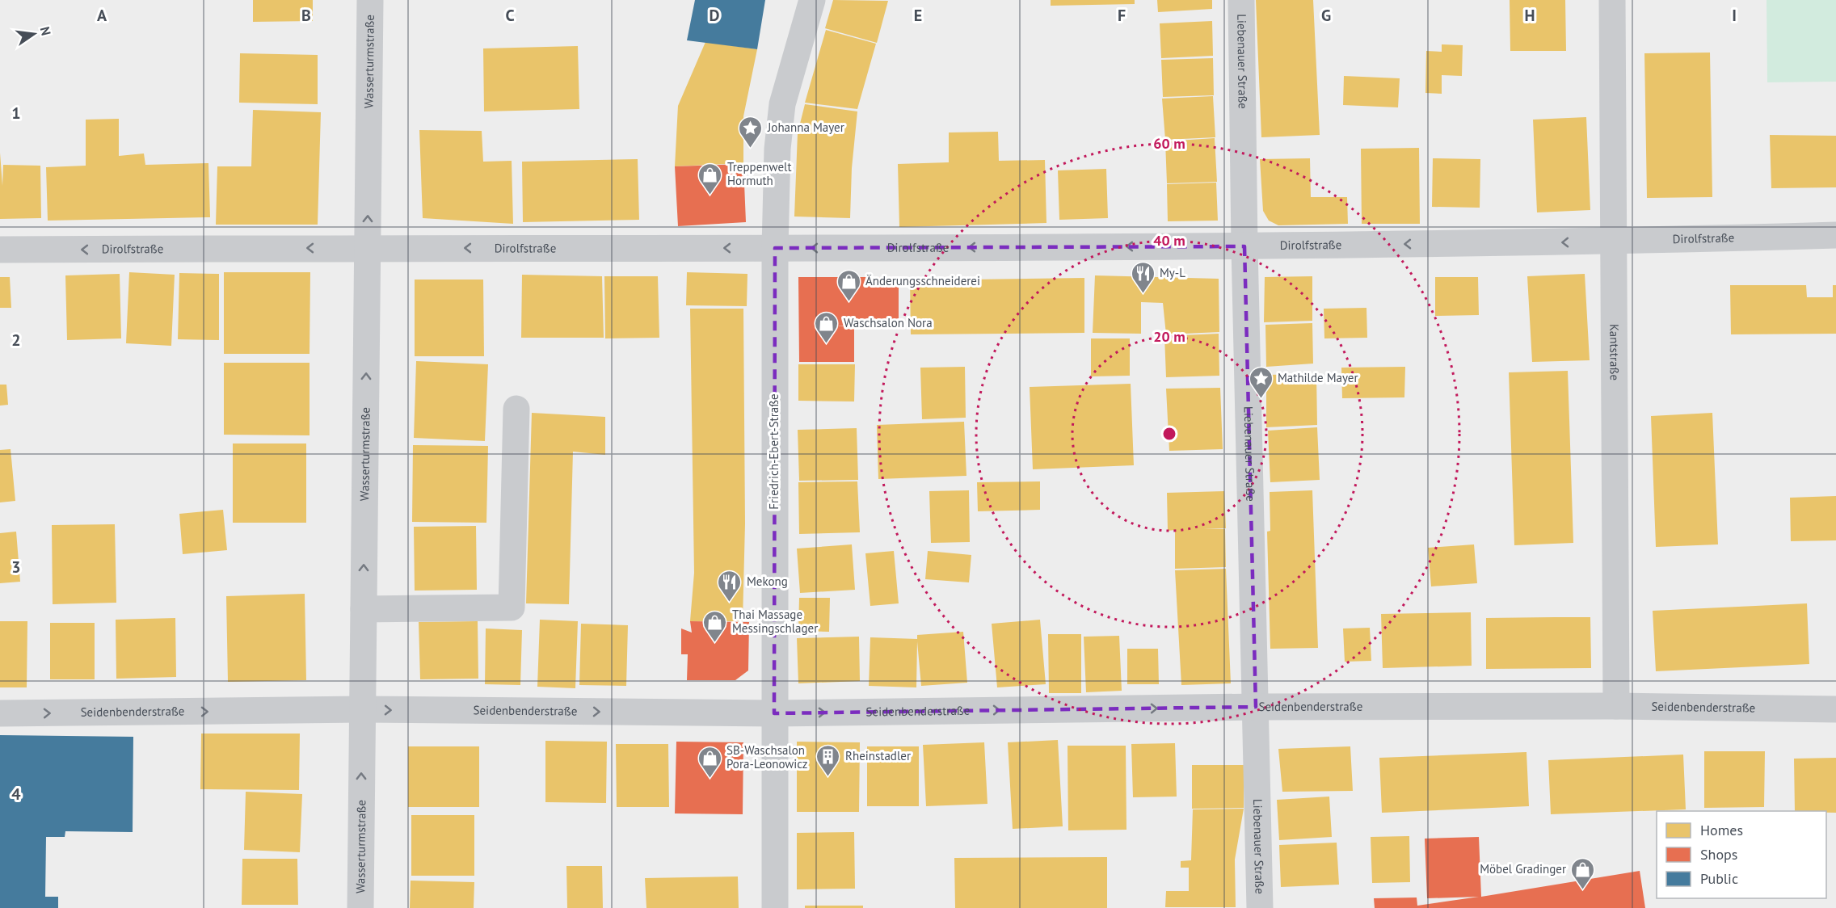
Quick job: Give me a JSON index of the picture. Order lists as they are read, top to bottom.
{
  "streets": {
    "street": [
      "Wasserturmstraße",
      "Liebenauer Straße",
      "Dirolfstraße",
      "Kantstraße",
      "Friedrich-Ebert-Straße",
      "Seidenbenderstraße"
    ]
  },
  "crossings": [
    ["Wasserturmstraße", "Dirolfstraße"],
    ["Wasserturmstraße", "Seidenbenderstraße"],
    ["Liebenauer Straße", "Dirolfstraße"],
    ["Liebenauer Straße", "Seidenbenderstraße"],
    ["Dirolfstraße", "Kantstraße"],
    ["Dirolfstraße", "Friedrich-Ebert-Straße"],
    ["Kantstraße", "Seidenbenderstraße"],
    ["Friedrich-Ebert-Straße", "Seidenbenderstraße"]
  ],
  "one_way": ["Wasserturmstraße", "Dirolfstraße", "Seidenbenderstraße"],
  "places": {
    "place": ["Johanna Mayer", "Mathilde Mayer"],
    "shop": [
      "Treppenwelt Hormuth",
      "Änderungsschneiderei",
      "Waschsalon Nora",
      "Thai Massage Messingschlager",
      "SB-Waschsalon Pora-Leonowicz",
      "Möbel Gradinger"
    ],
    "restaurant": ["My-L", "Mekong"],
    "building": ["Rheinstadler"]
  },
  "legend": ["Homes", "Shops", "Public"],
  "north": "right",
  "grid": {
    "columns": [
      "A",
      "B",
      "C",
      "D",
      "E",
      "F",
      "G",
      "H",
      "I"
    ],
    "rows": [
      "1",
      "2",
      "3",
      "4"
    ]
  },
  "rings": ["60 m", "40 m", "20 m"]
}
